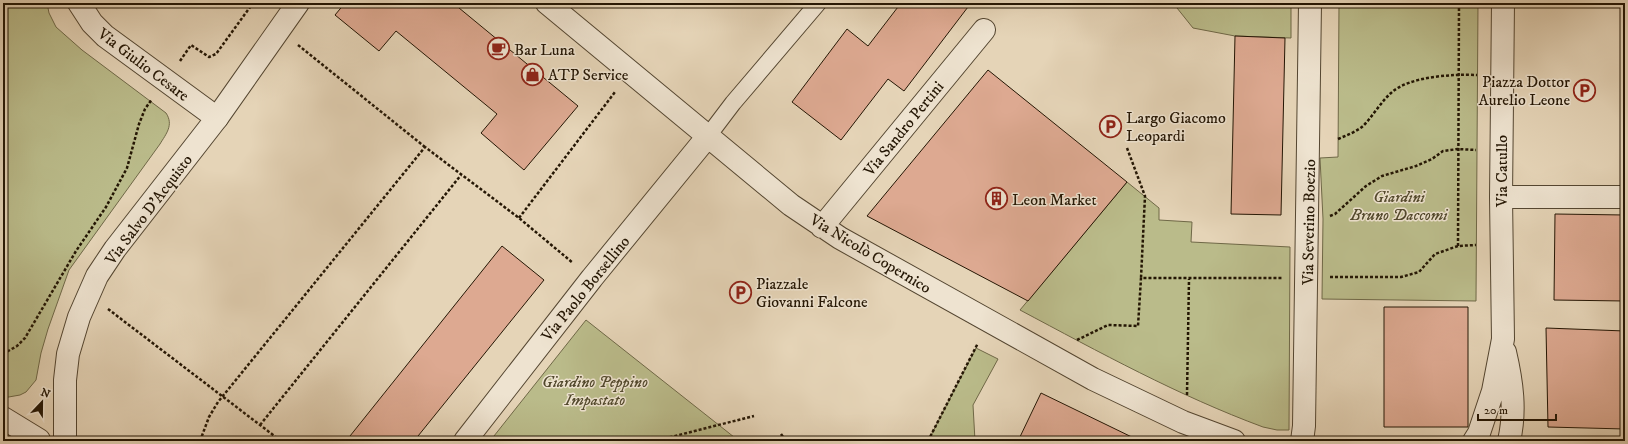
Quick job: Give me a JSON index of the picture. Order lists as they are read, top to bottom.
{
  "streets": {
    "street": [
      "Via Giulio Cesare",
      "Via Sandro Pertini",
      "Via Catullo",
      "Via Salvo D'Acquisto",
      "Via Severino Boezio",
      "Via Nicolò Copernico",
      "Via Paolo Borsellino"
    ]
  },
  "crossings": [
    ["Via Giulio Cesare", "Via Salvo D'Acquisto"],
    ["Via Sandro Pertini", "Via Nicolò Copernico"],
    ["Via Nicolò Copernico", "Via Paolo Borsellino"]
  ],
  "parks": ["Giardini Bruno Daccomi", "Giardino Peppino Impastato"],
  "places": {
    "cafe": ["Bar Luna"],
    "shop": ["ATP Service"],
    "parking": ["Piazza Dottor Aurelio Leone", "Largo Giacomo Leopardi", "Piazzale Giovanni Falcone"],
    "building": ["Leon Market"]
  },
  "scale_bar": "20 m",
  "north": "top"
}
